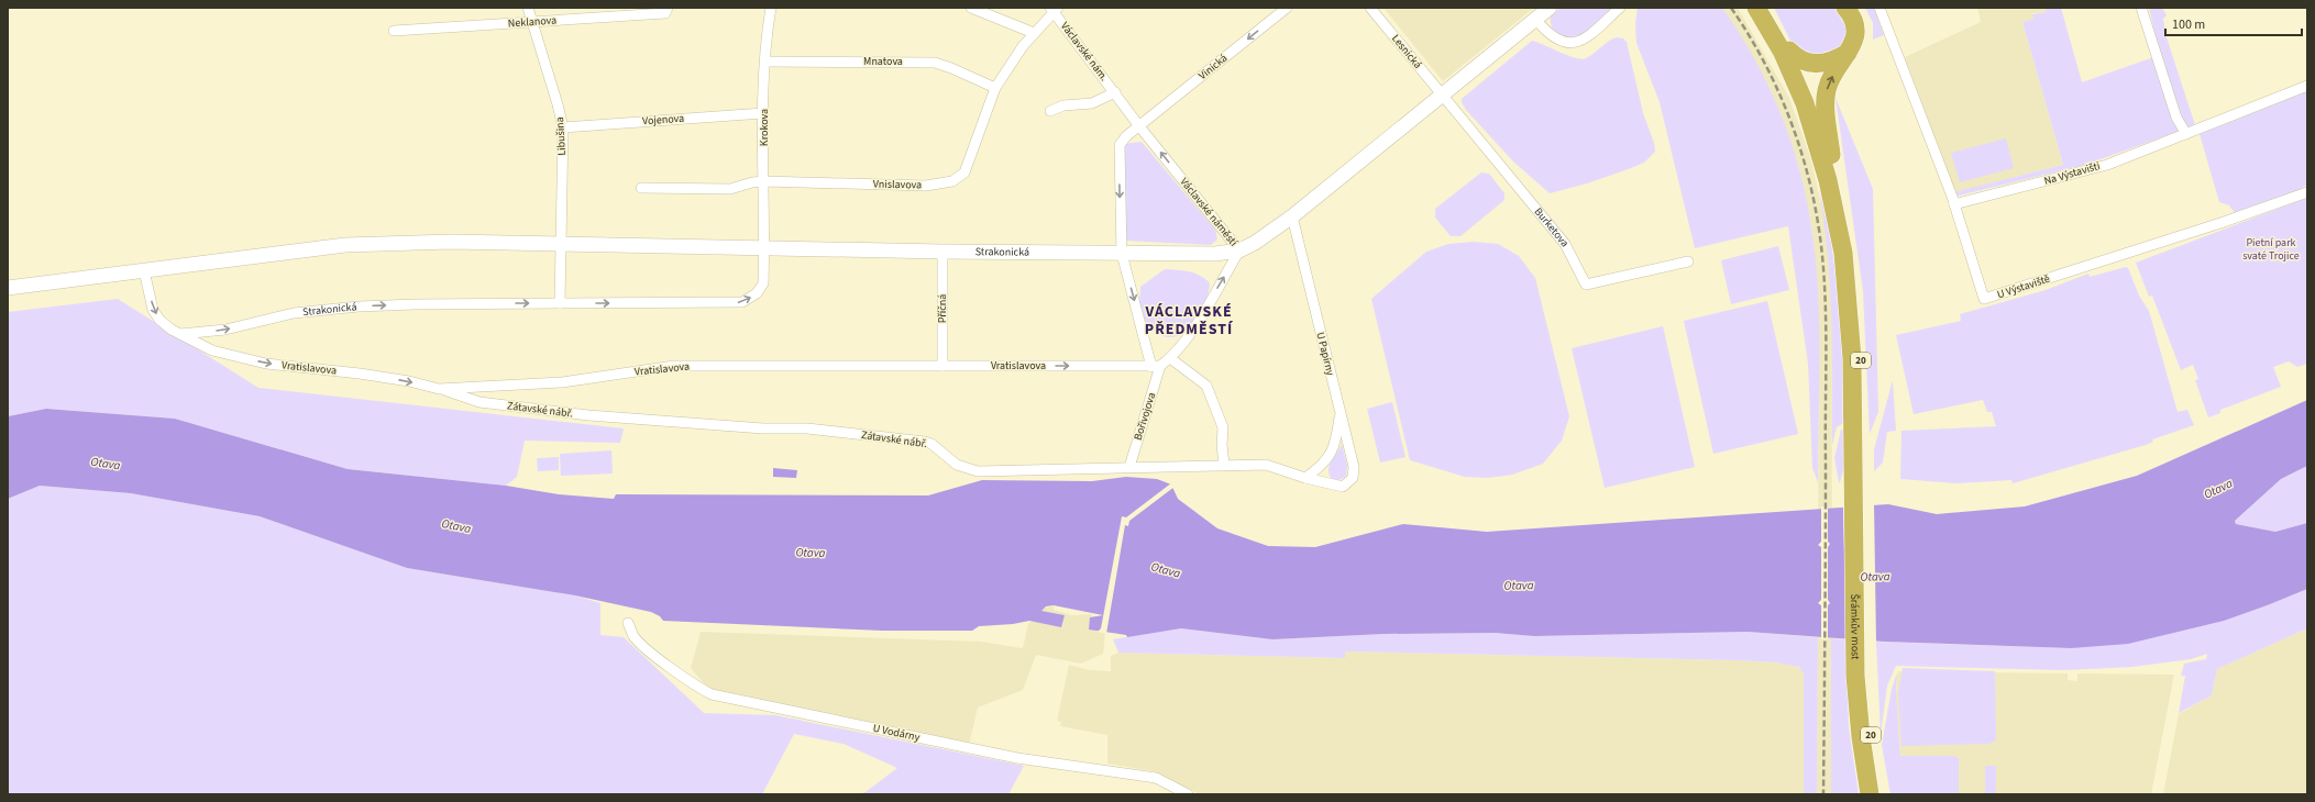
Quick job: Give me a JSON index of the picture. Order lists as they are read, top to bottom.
{
  "streets": {
    "highway": ["20", "Šrámkův most"],
    "main road": ["Strakonická"],
    "street": [
      "Neklanova",
      "Václavské nám.",
      "Lesnická",
      "Mnatova",
      "Vinická",
      "Vojenova",
      "Krokova",
      "Libušina",
      "Na Výstavišti",
      "Vnislavova",
      "Václavské náměstí",
      "Burketova",
      "U Výstaviště",
      "Příčná",
      "U Papírny",
      "Vratislavova",
      "Zátavské nábř.",
      "Bořivojova",
      "U Vodárny"
    ]
  },
  "crossings": [
    ["Neklanova", "Libušina"],
    ["Václavské nám.", "Vnislavova"],
    ["Václavské nám.", "Václavské náměstí"],
    ["Lesnická", "Burketova"],
    ["Mnatova", "Krokova"],
    ["Mnatova", "Vnislavova"],
    ["Vinická", "Václavské náměstí"],
    ["Vojenova", "Krokova"],
    ["Vojenova", "Libušina"],
    ["Krokova", "Vnislavova"],
    ["Krokova", "Strakonická"],
    ["Libušina", "Strakonická"],
    ["Na Výstavišti", "U Výstaviště"],
    ["Václavské náměstí", "Strakonická"],
    ["Václavské náměstí", "Vratislavova"],
    ["Václavské náměstí", "Bořivojova"],
    ["Strakonická", "Příčná"],
    ["Strakonická", "Vratislavova"],
    ["Příčná", "Vratislavova"],
    ["U Papírny", "Zátavské nábř."],
    ["20", "Šrámkův most"],
    ["Vratislavova", "Zátavské nábř."],
    ["Vratislavova", "Bořivojova"],
    ["Zátavské nábř.", "Bořivojova"]
  ],
  "one_way": ["Vinická", "Vratislavova"],
  "districts": ["VÁCLAVSKÉ PŘEDMĚSTÍ"],
  "water": ["Otava"],
  "parks": ["Pietní park svaté Trojice"],
  "scale_bar": "100 m"
}
